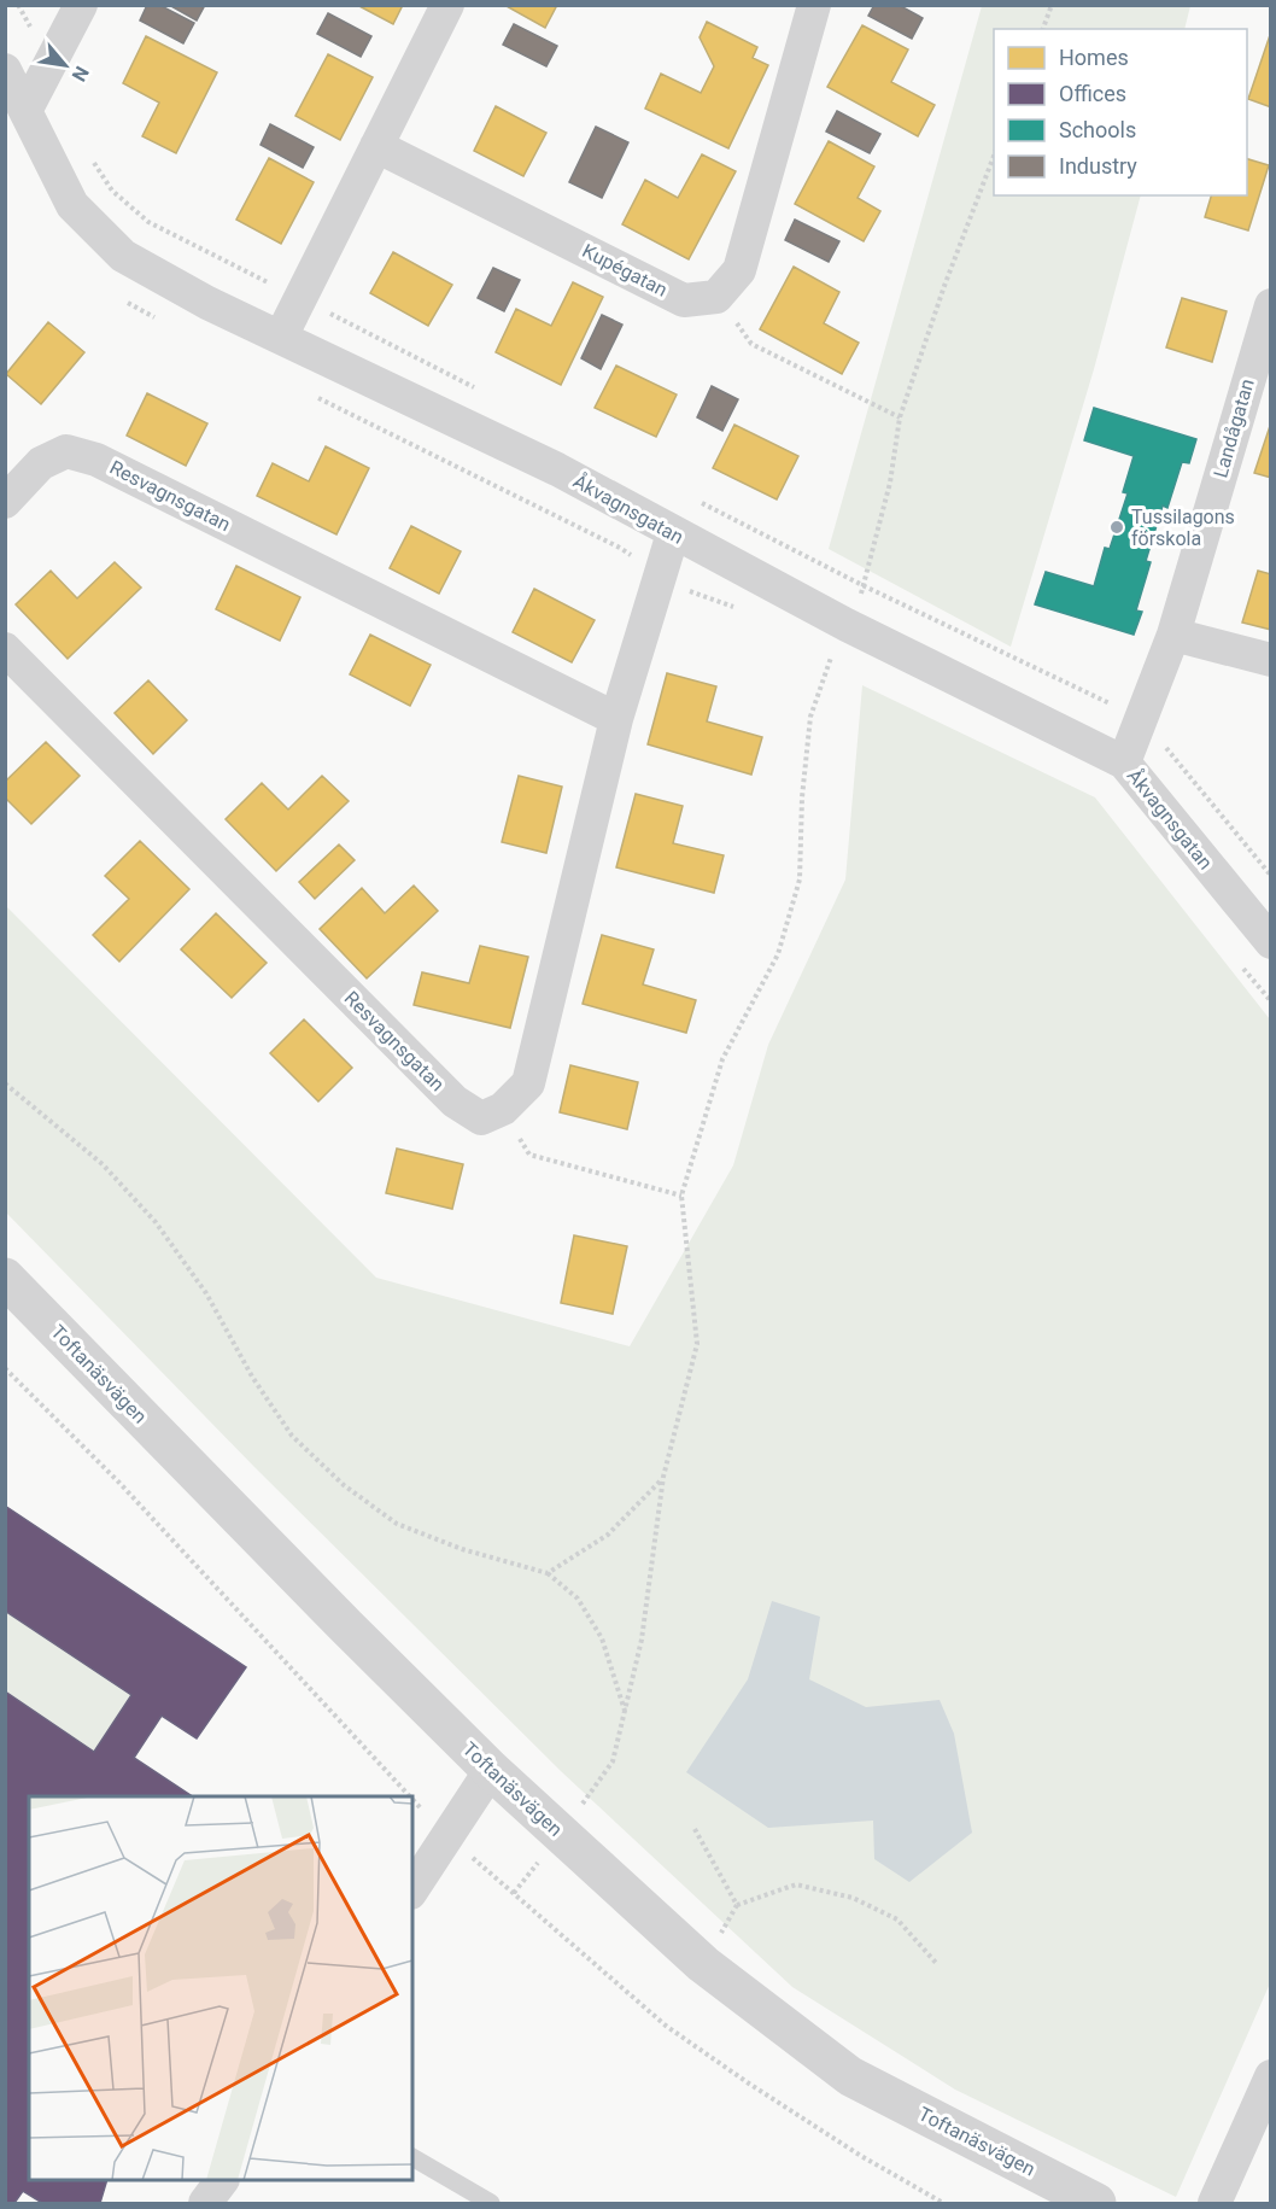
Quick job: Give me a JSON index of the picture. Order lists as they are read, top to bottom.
{
  "streets": {
    "street": [
      "Kupégatan",
      "Landågatan",
      "Resvagnsgatan",
      "Åkvagnsgatan",
      "Toftanäsvägen"
    ]
  },
  "crossings": [
    ["Landågatan", "Åkvagnsgatan"]
  ],
  "places": ["Tussilagons förskola"],
  "legend": [
    "Homes",
    "Offices",
    "Schools",
    "Industry"
  ],
  "north": "bottom right"
}
